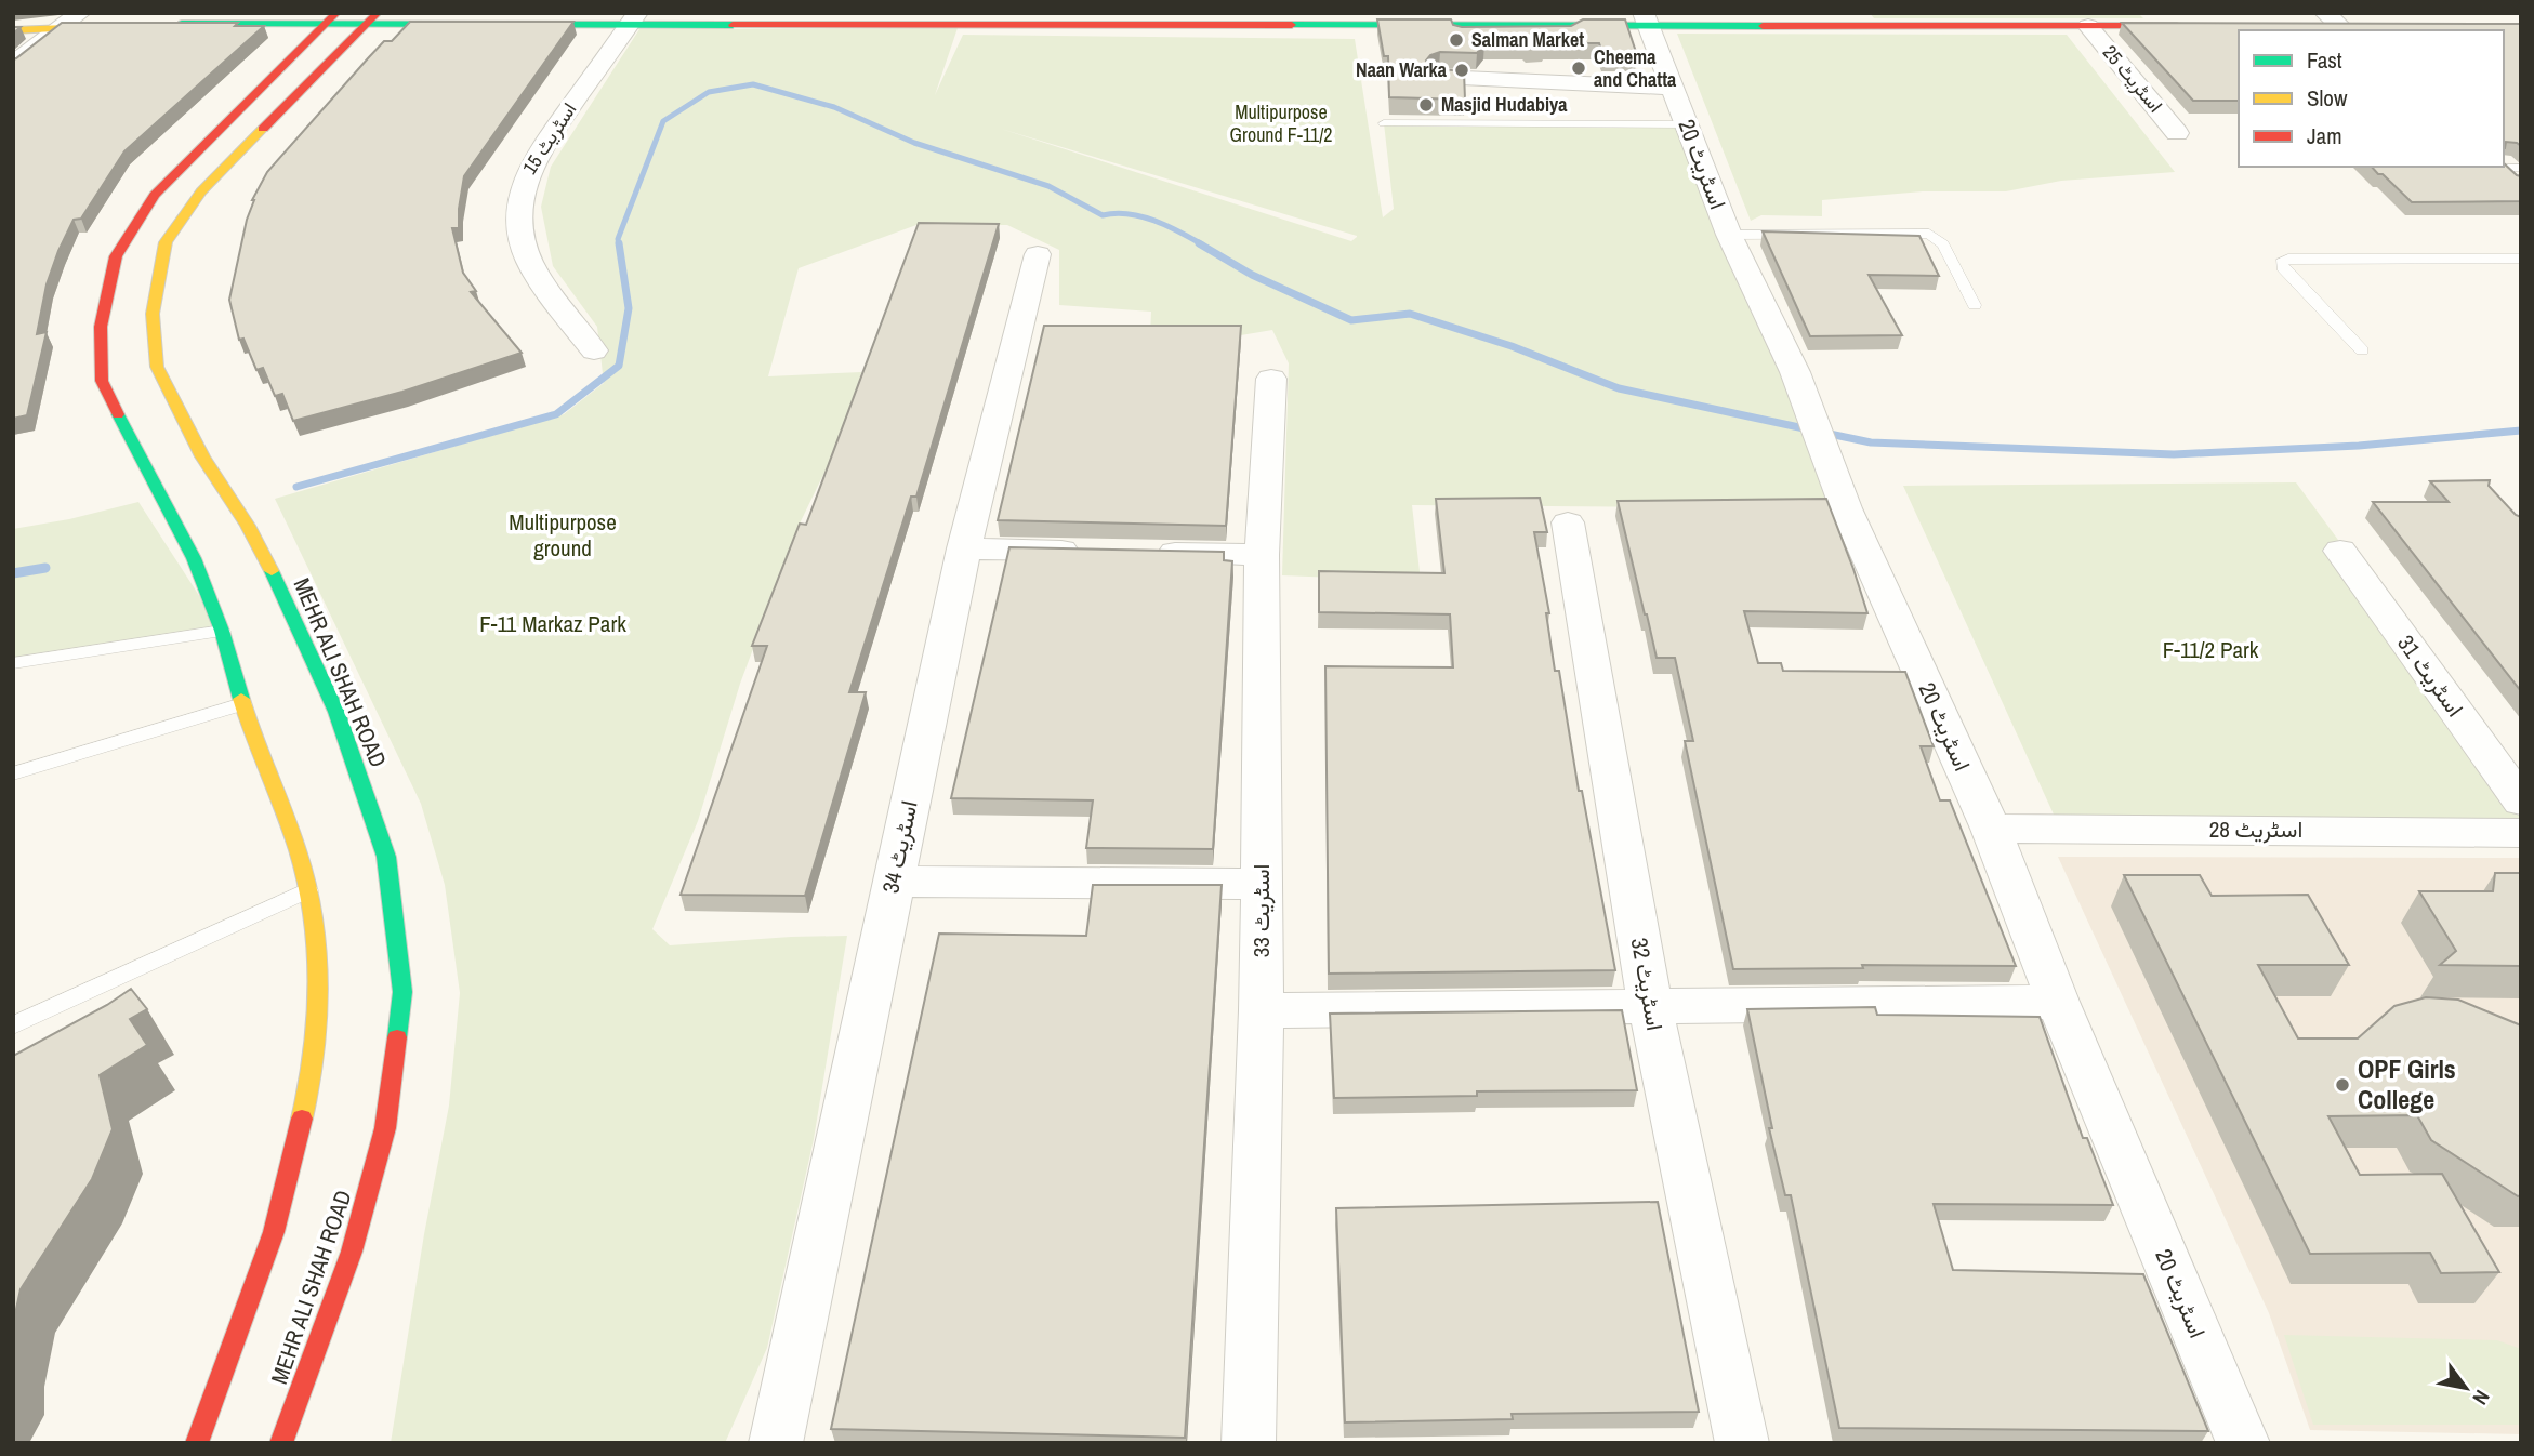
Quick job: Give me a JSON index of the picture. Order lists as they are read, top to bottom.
{
  "streets": {
    "street": [
      "اسٹریٹ 25",
      "اسٹریٹ 15",
      "اسٹریٹ 20",
      "MEHR ALI SHAH ROAD",
      "اسٹریٹ 31",
      "اسٹریٹ 28",
      "اسٹریٹ 34",
      "اسٹریٹ 33",
      "اسٹریٹ 32"
    ]
  },
  "crossings": [
    ["اسٹریٹ 20", "اسٹریٹ 28"]
  ],
  "parks": [
    "Multipurpose Ground F-11/2",
    "Multipurpose ground",
    "F-11 Markaz Park",
    "F-11/2 Park"
  ],
  "places": [
    "Salman Market",
    "Cheema and Chatta",
    "Naan Warka",
    "Masjid Hudabiya",
    "OPF Girls College"
  ],
  "legend": ["Fast", "Slow", "Jam"],
  "north": "bottom right"
}
